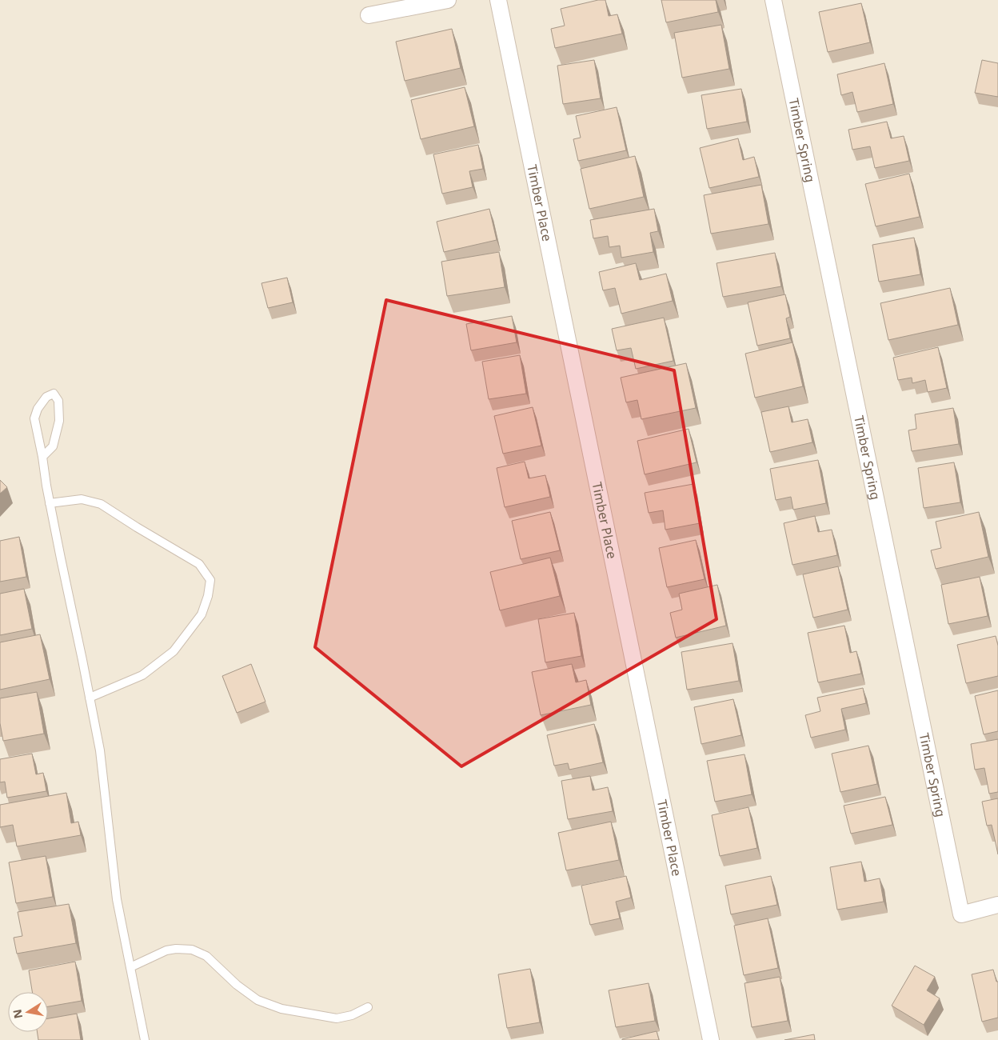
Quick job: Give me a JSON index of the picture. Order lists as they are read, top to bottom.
{
  "streets": {
    "street": ["Timber Spring", "Timber Place"]
  },
  "north": "left"
}
